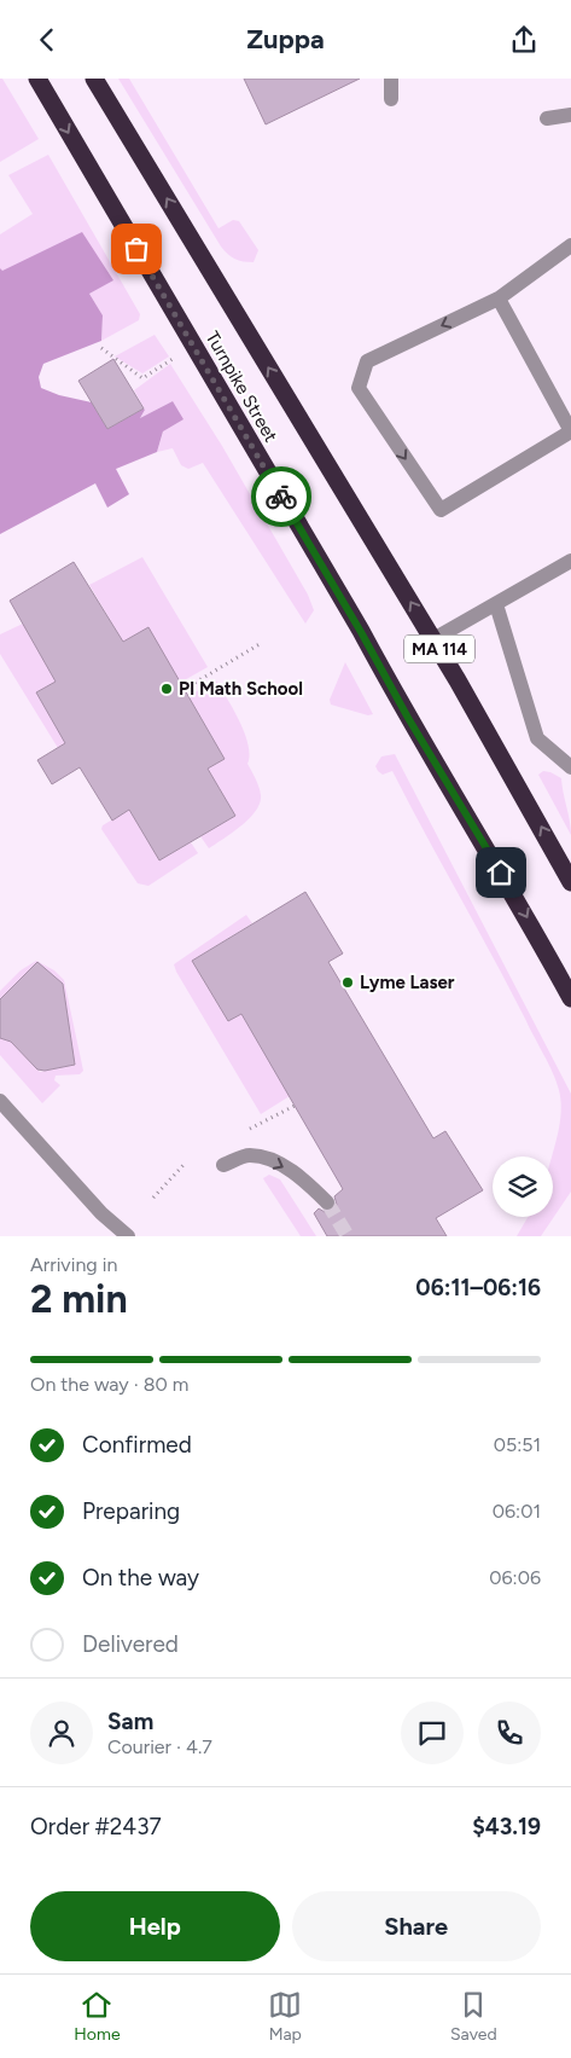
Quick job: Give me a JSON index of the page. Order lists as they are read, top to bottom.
{
  "streets": {
    "highway": ["Turnpike Street", "MA 114"]
  },
  "places": ["PI Math School", "Lyme Laser"],
  "page": {
    "header": "Zuppa",
    "heading": ["2 min", "Arriving in", "06:11–06:16"],
    "panel": [
      "Sam",
      "Courier · 4.7",
      "Order #2437",
      "$43.19"
    ],
    "bar": "On the way · 80 m",
    "list": [
      ["Confirmed", "05:51"],
      ["Preparing", "06:01"],
      ["On the way", "06:06"],
      "Delivered"
    ],
    "buttons": ["Help", "Share"],
    "tabs": ["Home", "Map", "Saved"]
  }
}
